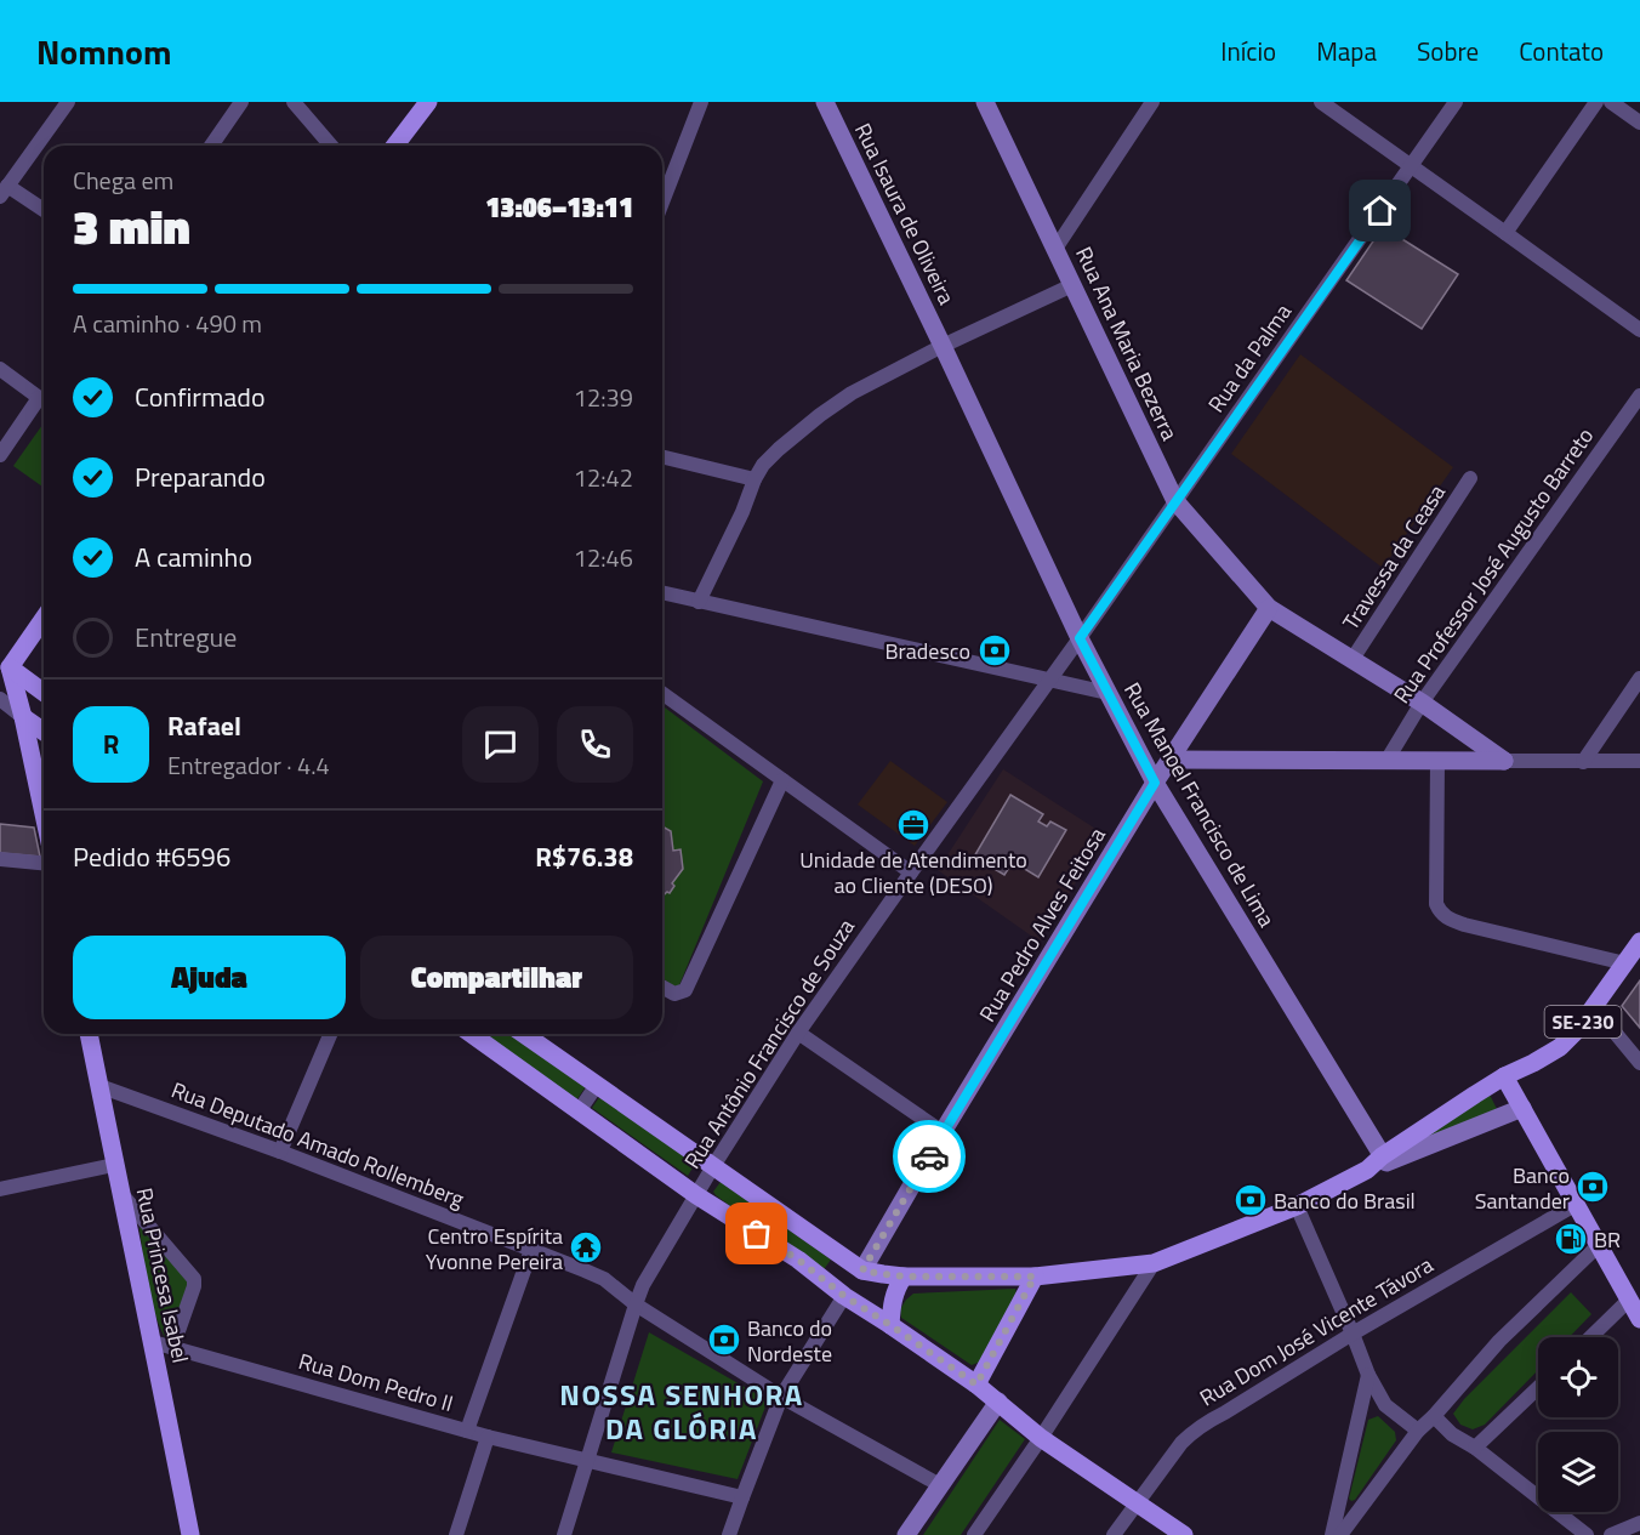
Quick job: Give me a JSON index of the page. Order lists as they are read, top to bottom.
{
  "streets": {
    "main road": ["SE-230", "Rua Princesa Isabel"],
    "street": [
      "Rua Isaura de Oliveira",
      "Rua Ana Maria Bezerra",
      "Rua da Palma",
      "Travessa da Ceasa",
      "Rua Professor José Augusto Barreto",
      "Rua Manoel Francisco de Lima",
      "Rua Pedro Alves Feitosa",
      "Rua Antônio Francisco de Souza",
      "Rua Deputado Amado Rollemberg",
      "Rua Dom José Vicente Távora",
      "Rua Dom Pedro II"
    ]
  },
  "crossings": [
    ["Rua Isaura de Oliveira", "Rua Manoel Francisco de Lima"],
    ["Rua Ana Maria Bezerra", "Rua da Palma"],
    ["Rua Ana Maria Bezerra", "Travessa da Ceasa"],
    ["Rua Ana Maria Bezerra", "Rua Professor José Augusto Barreto"],
    ["Rua Ana Maria Bezerra", "Rua Pedro Alves Feitosa"],
    ["Rua da Palma", "Rua Manoel Francisco de Lima"],
    ["Rua da Palma", "Rua Antônio Francisco de Souza"],
    ["Rua Manoel Francisco de Lima", "Rua Pedro Alves Feitosa"],
    ["Rua Manoel Francisco de Lima", "Rua Antônio Francisco de Souza"],
    ["Rua Antônio Francisco de Souza", "Rua Deputado Amado Rollemberg"],
    ["Rua Antônio Francisco de Souza", "Rua Dom Pedro II"],
    ["Rua Deputado Amado Rollemberg", "Rua Princesa Isabel"],
    ["Rua Princesa Isabel", "Rua Dom Pedro II"]
  ],
  "districts": ["NOSSA SENHORA DA GLÓRIA"],
  "places": {
    "bank": [
      "Bradesco",
      "Banco Santander",
      "Banco do Brasil",
      "Banco do Nordeste"
    ],
    "office": ["Unidade de Atendimento ao Cliente (DESO)"],
    "fuel station": ["BR"],
    "temple": ["Centro Espírita Yvonne Pereira"]
  },
  "page": {
    "header": "Nomnom",
    "nav": [
      "Início",
      "Mapa",
      "Sobre",
      "Contato"
    ],
    "heading": ["3 min", "Chega em", "13:06–13:11"],
    "panel": [
      "Rafael",
      "Entregador · 4.4",
      "Pedido #6596",
      "R$76.38"
    ],
    "bar": "A caminho · 490 m",
    "list": [
      ["Confirmado", "12:39"],
      ["Preparando", "12:42"],
      ["A caminho", "12:46"],
      "Entregue"
    ],
    "round": "R",
    "buttons": ["Ajuda", "Compartilhar"]
  }
}
